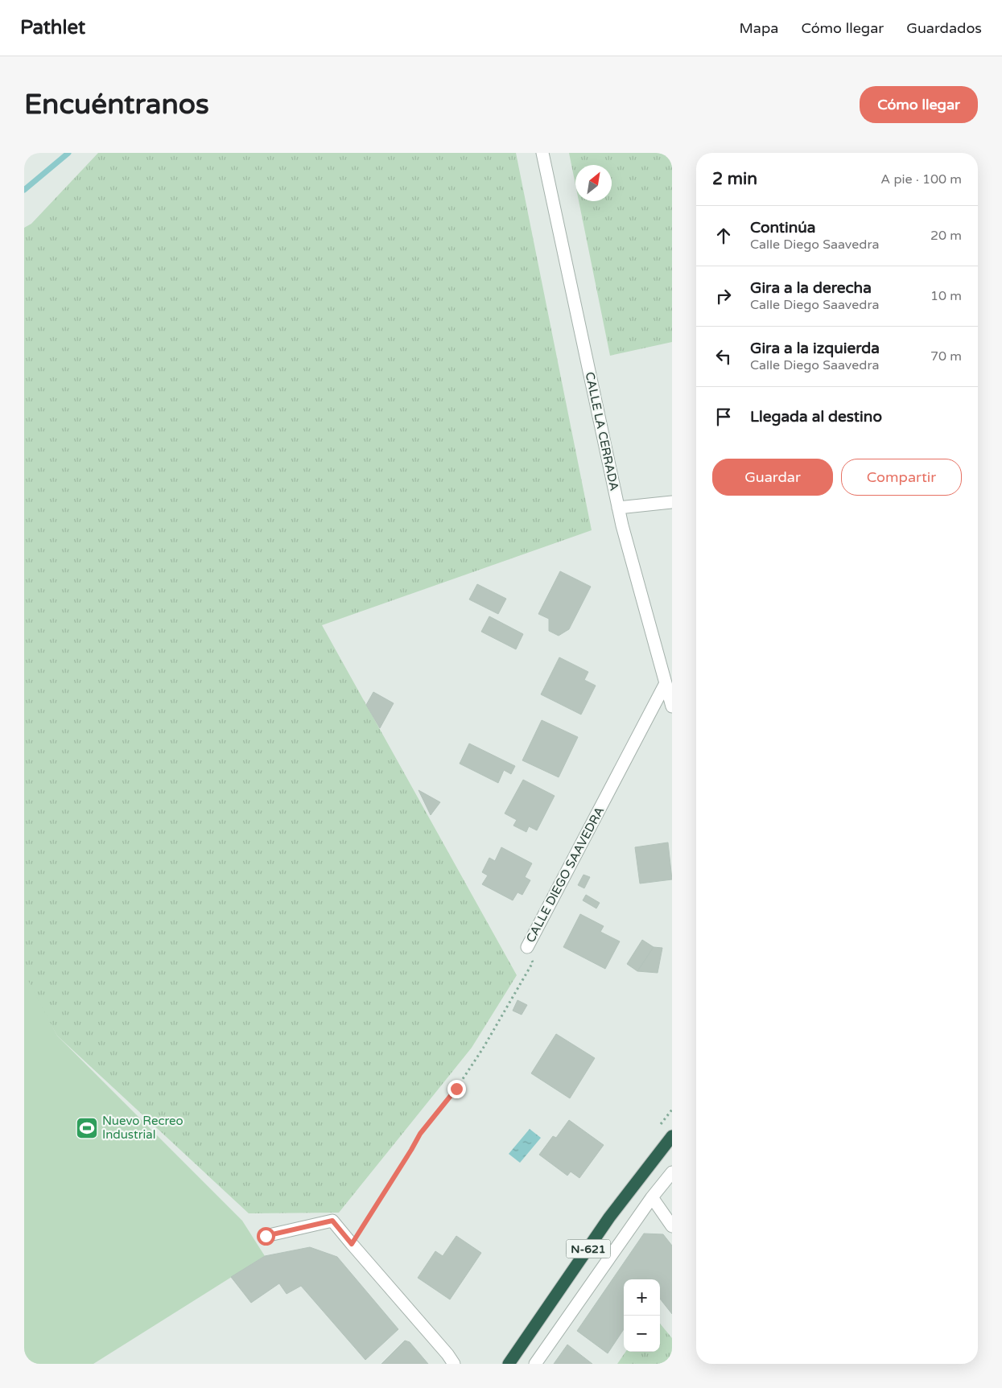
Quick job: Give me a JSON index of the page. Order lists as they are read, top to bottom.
{
  "streets": {
    "highway": ["N-621"],
    "street": ["CALLE LA CERRADA", "CALLE DIEGO SAAVEDRA"]
  },
  "crossings": [
    ["CALLE LA CERRADA", "CALLE DIEGO SAAVEDRA"]
  ],
  "places": {
    "sports": ["Nuevo Recreo Industrial"]
  },
  "north": "top right",
  "page": {
    "header": "Pathlet",
    "nav": ["Mapa", "Cómo llegar", "Guardados"],
    "buttons": [
      "Cómo llegar",
      ["Guardar", "Compartir"]
    ],
    "title": "Encuéntranos",
    "heading": ["2 min", "A pie · 100 m"],
    "list": [
      ["Continúa", "Calle Diego Saavedra", "20 m"],
      ["Gira a la derecha", "Calle Diego Saavedra", "10 m"],
      ["Gira a la izquierda", "Calle Diego Saavedra", "70 m"],
      "Llegada al destino"
    ],
    "map_buttons": ["+", "−"]
  }
}
